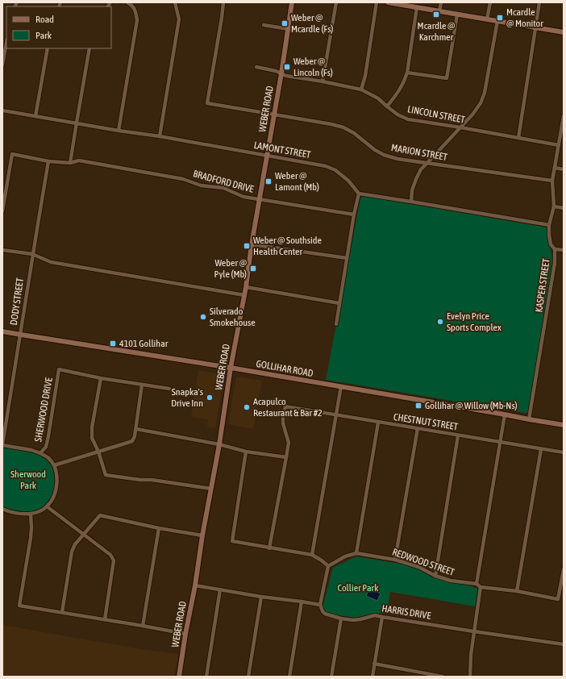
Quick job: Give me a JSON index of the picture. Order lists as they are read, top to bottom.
{
  "streets": {
    "main road": ["WEBER ROAD", "GOLLIHAR ROAD"],
    "street": [
      "LINCOLN STREET",
      "LAMONT STREET",
      "MARION STREET",
      "BRADFORD DRIVE",
      "KASPER STREET",
      "DODY STREET",
      "SHERWOOD DRIVE",
      "CHESTNUT STREET",
      "REDWOOD STREET",
      "HARRIS DRIVE"
    ]
  },
  "crossings": [
    ["WEBER ROAD", "LINCOLN STREET"],
    ["WEBER ROAD", "LAMONT STREET"],
    ["WEBER ROAD", "MARION STREET"],
    ["WEBER ROAD", "BRADFORD DRIVE"],
    ["WEBER ROAD", "GOLLIHAR ROAD"],
    ["LINCOLN STREET", "KASPER STREET"],
    ["MARION STREET", "KASPER STREET"],
    ["BRADFORD DRIVE", "DODY STREET"],
    ["KASPER STREET", "GOLLIHAR ROAD"],
    ["DODY STREET", "GOLLIHAR ROAD"]
  ],
  "parks": ["Sherwood Park", "Collier Park"],
  "places": {
    "transit": [
      "Mcardle @ Karchmer",
      "Mcardle @ Monitor",
      "Weber @ Mcardle (Fs)",
      "Weber @ Lincoln (Fs)",
      "Weber @ Lamont (Mb)",
      "Weber @ Southside Health Center",
      "Weber @ Pyle (Mb)",
      "4101 Gollihar",
      "Gollihar @ Willow (Mb-Ns)"
    ],
    "other": [
      "Silverado Smokehouse",
      "Evelyn Price Sports Complex",
      "Snapka's Drive Inn",
      "Acapulco Restaurant & Bar #2"
    ]
  },
  "legend": ["Road", "Park"]
}
